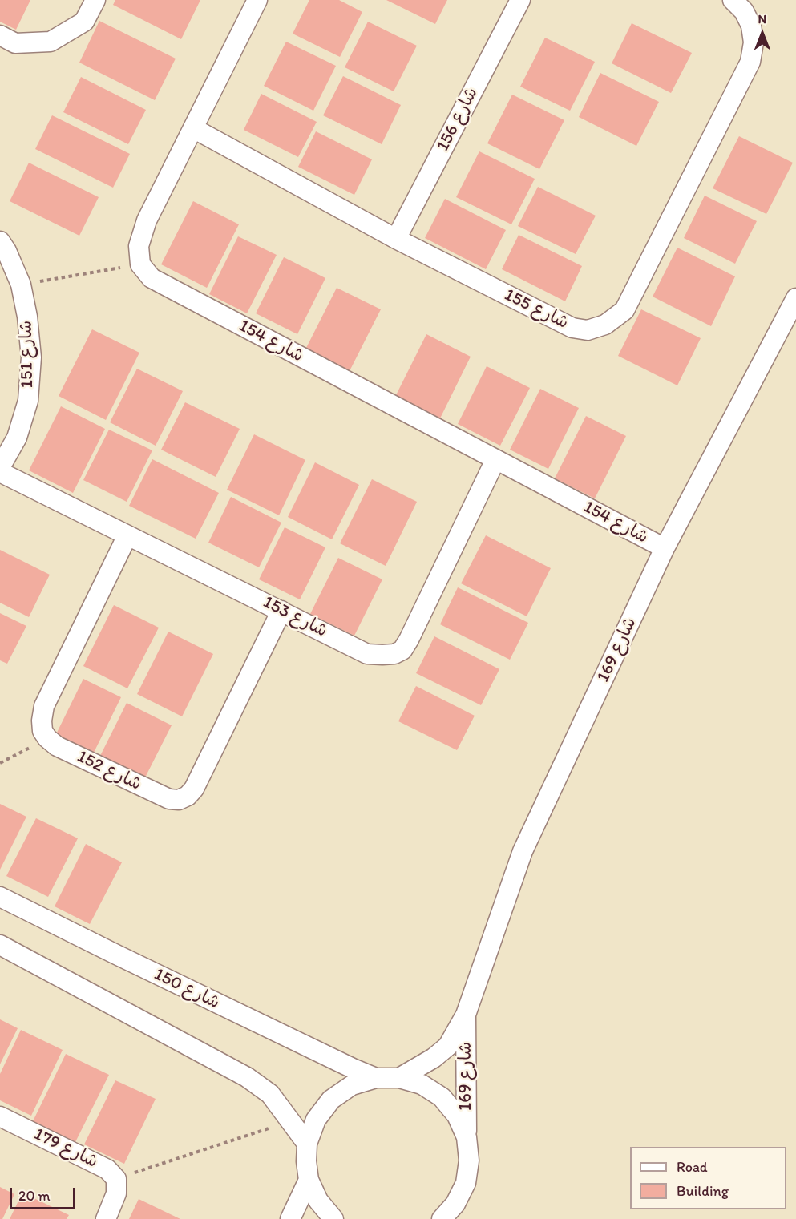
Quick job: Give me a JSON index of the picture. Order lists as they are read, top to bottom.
{
  "streets": {
    "street": [
      "شارع 156",
      "شارع 155",
      "شارع 154",
      "شارع 151",
      "شارع 153",
      "شارع 169",
      "شارع 152",
      "شارع 150",
      "شارع 179"
    ]
  },
  "crossings": [
    ["شارع 156", "شارع 155"],
    ["شارع 154", "شارع 153"],
    ["شارع 154", "شارع 169"],
    ["شارع 153", "شارع 152"]
  ],
  "legend": ["Road", "Building"],
  "scale_bar": "20 m",
  "north": "top"
}
